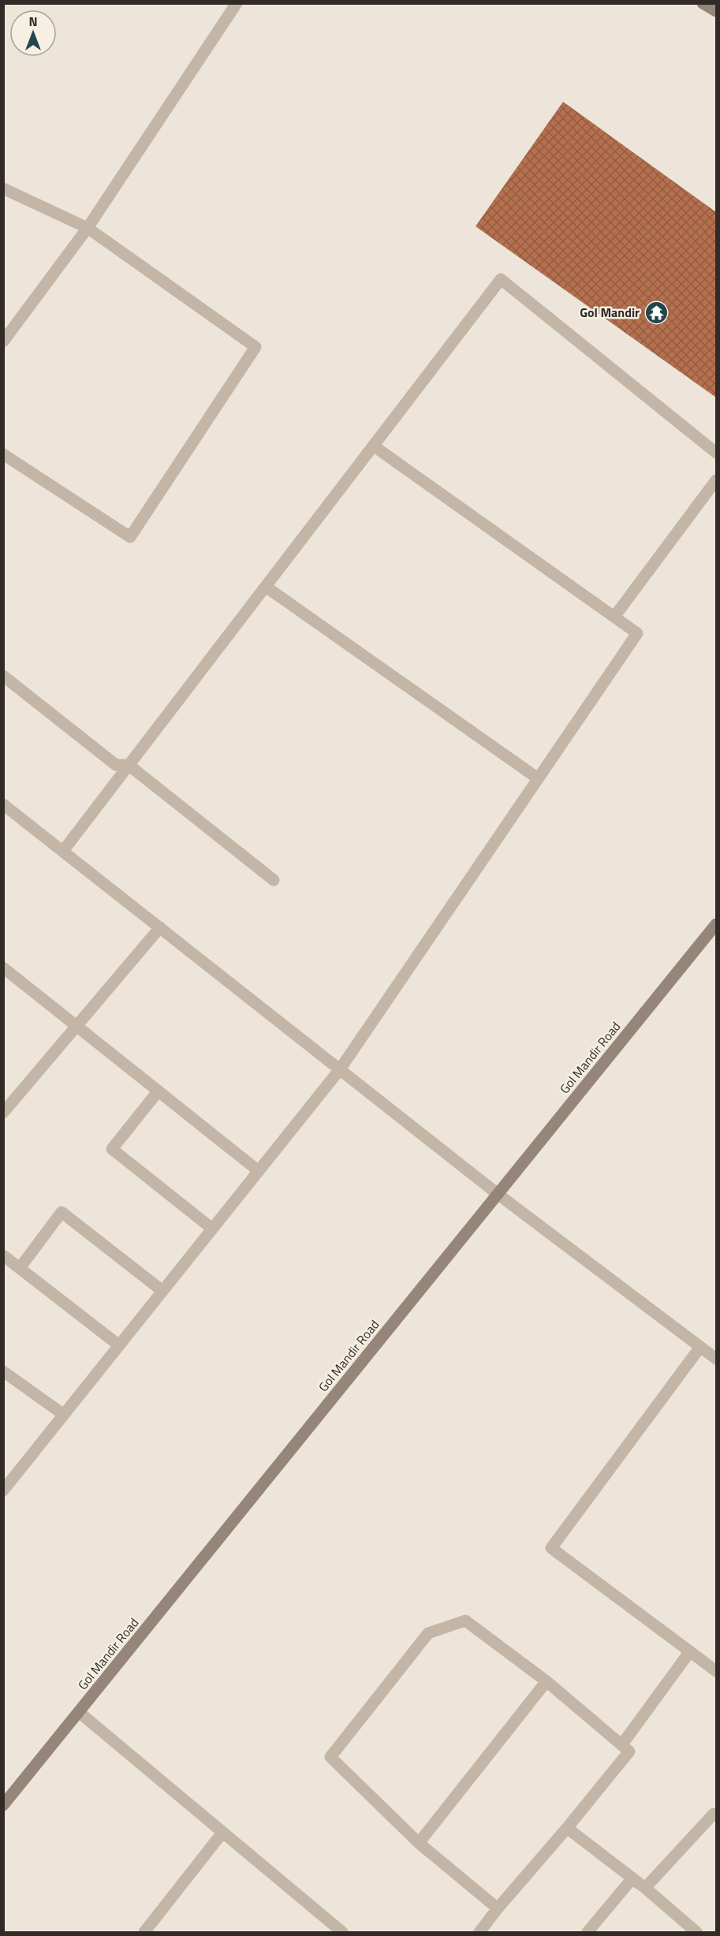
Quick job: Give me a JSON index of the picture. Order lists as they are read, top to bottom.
{
  "streets": {
    "street": ["Gol Mandir Road"]
  },
  "places": {
    "temple": ["Gol Mandir"]
  },
  "north": "top"
}
